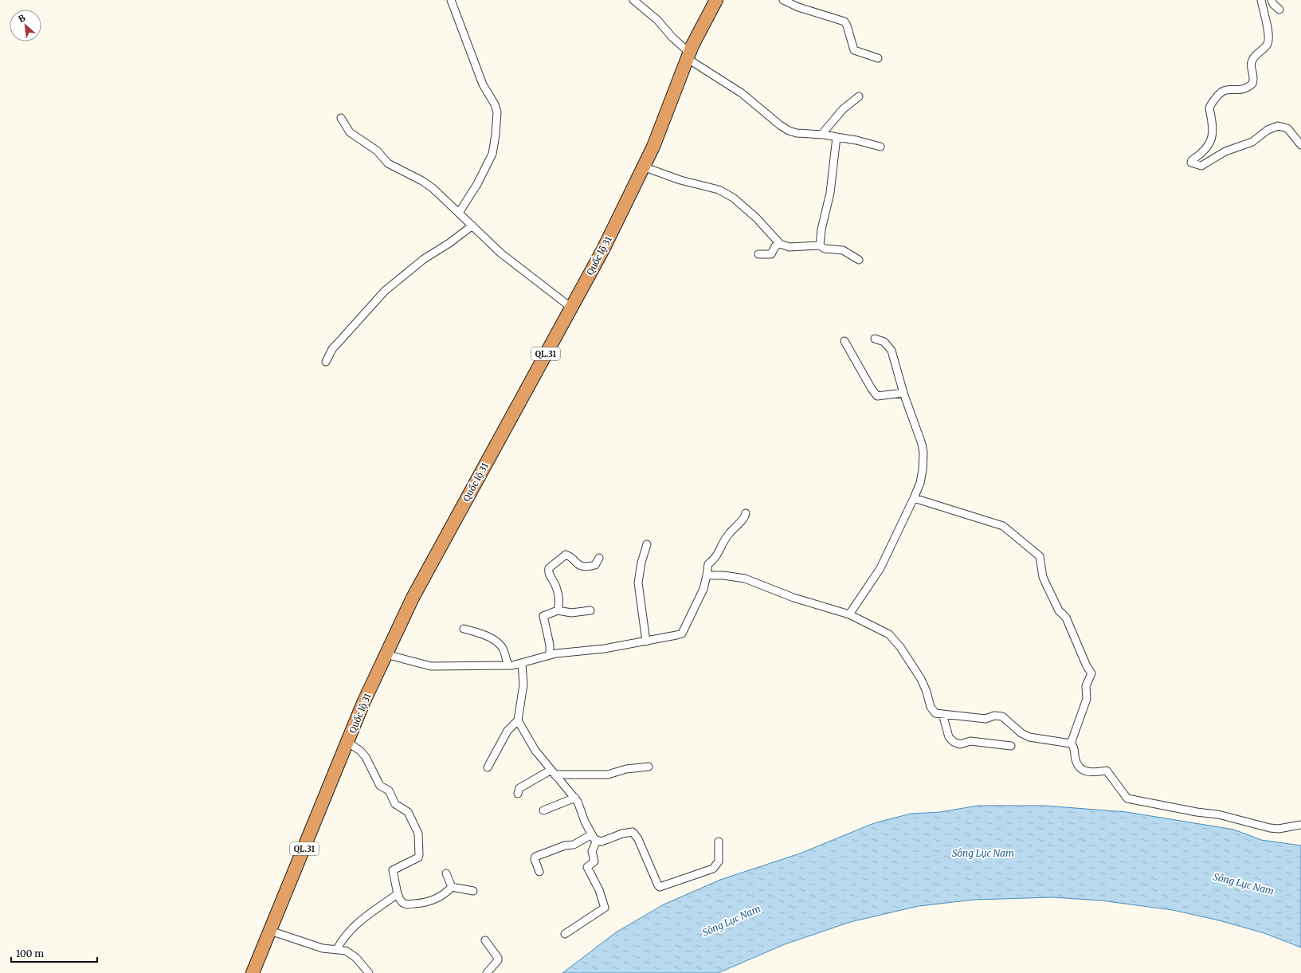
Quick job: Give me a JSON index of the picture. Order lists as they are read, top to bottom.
{
  "streets": {
    "highway": ["Quốc lộ 31", "QL.31"]
  },
  "water": ["Sông Lục Nam"],
  "scale_bar": "100 m",
  "north": "top left"
}
